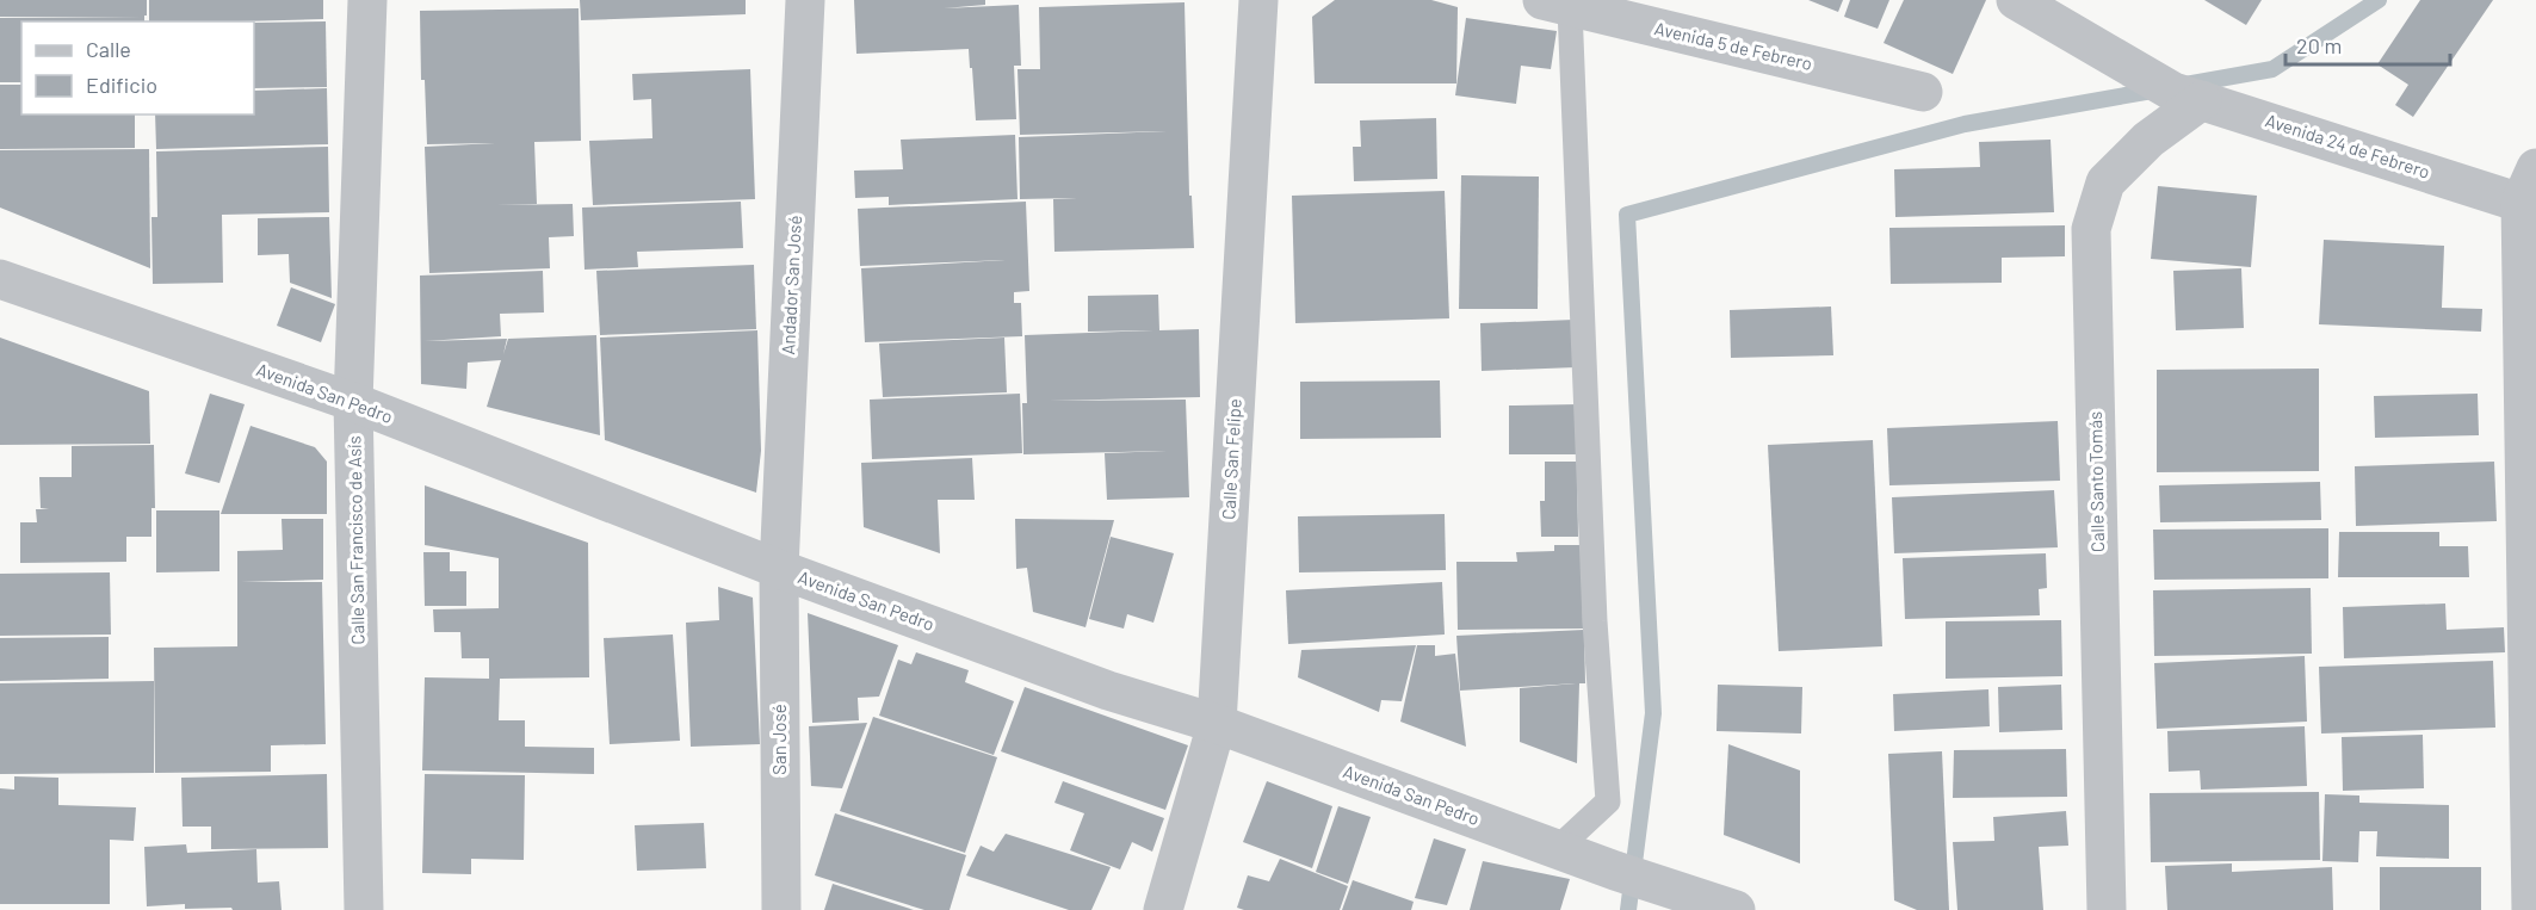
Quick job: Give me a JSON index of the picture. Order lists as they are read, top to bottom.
{
  "streets": {
    "street": [
      "Avenida 5 de Febrero",
      "Avenida 24 de Febrero",
      "Andador San José",
      "Avenida San Pedro",
      "Calle San Felipe",
      "Calle Santo Tomás",
      "Calle San Francisco de Asís",
      "San José"
    ]
  },
  "crossings": [
    ["Avenida 24 de Febrero", "Calle Santo Tomás"],
    ["Andador San José", "Avenida San Pedro"],
    ["Andador San José", "San José"],
    ["Avenida San Pedro", "Calle San Felipe"],
    ["Avenida San Pedro", "Calle San Francisco de Asís"],
    ["Avenida San Pedro", "San José"]
  ],
  "legend": ["Calle", "Edificio"],
  "scale_bar": "20 m"
}
